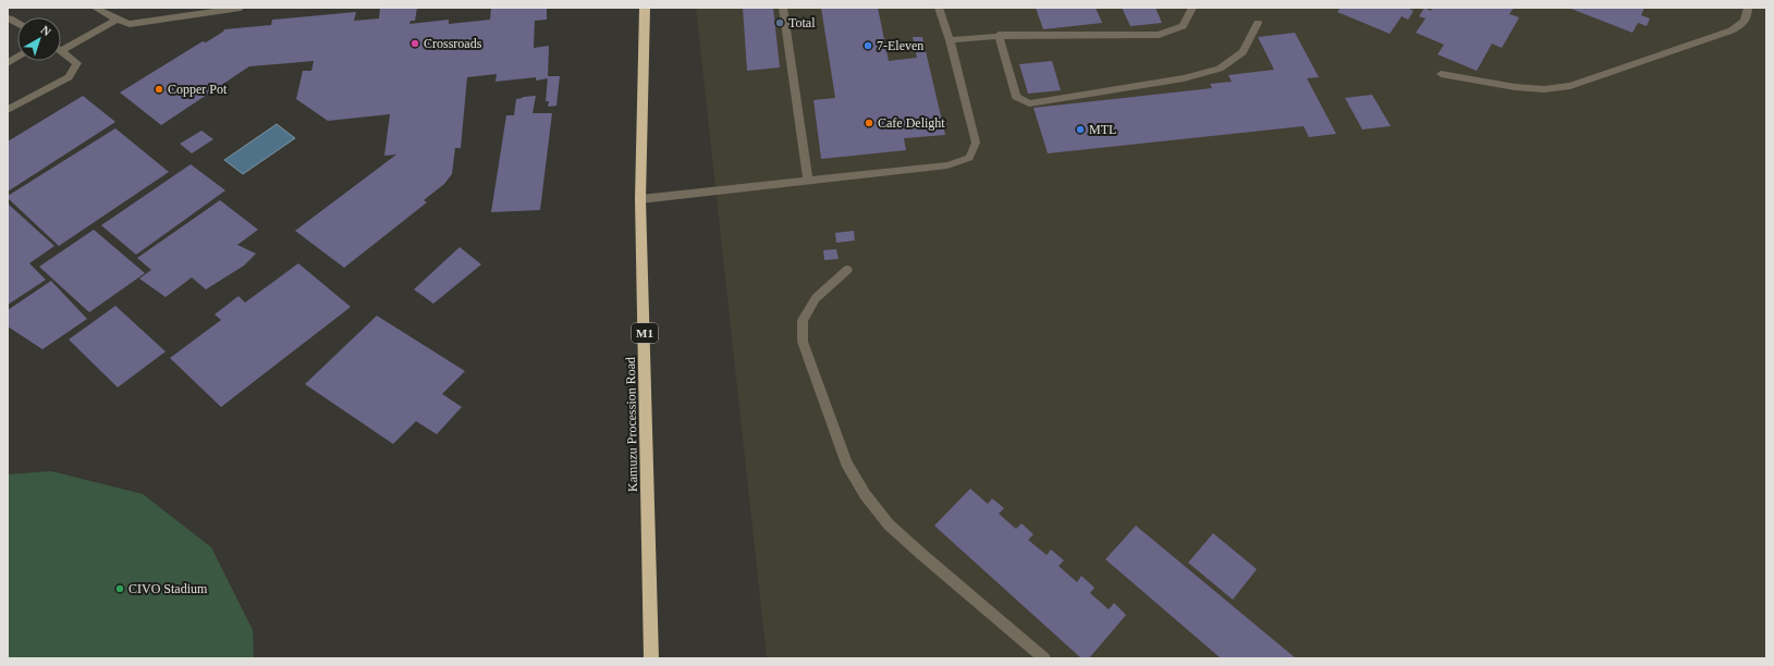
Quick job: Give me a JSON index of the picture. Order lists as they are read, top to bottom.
{
  "streets": {
    "highway": ["M1", "Kamuzu Procession Road"]
  },
  "places": [
    "Total",
    "Crossroads",
    "7-Eleven",
    "Copper Pot",
    "Cafe Delight",
    "MTL",
    "CIVO Stadium"
  ],
  "north": "top right"
}
